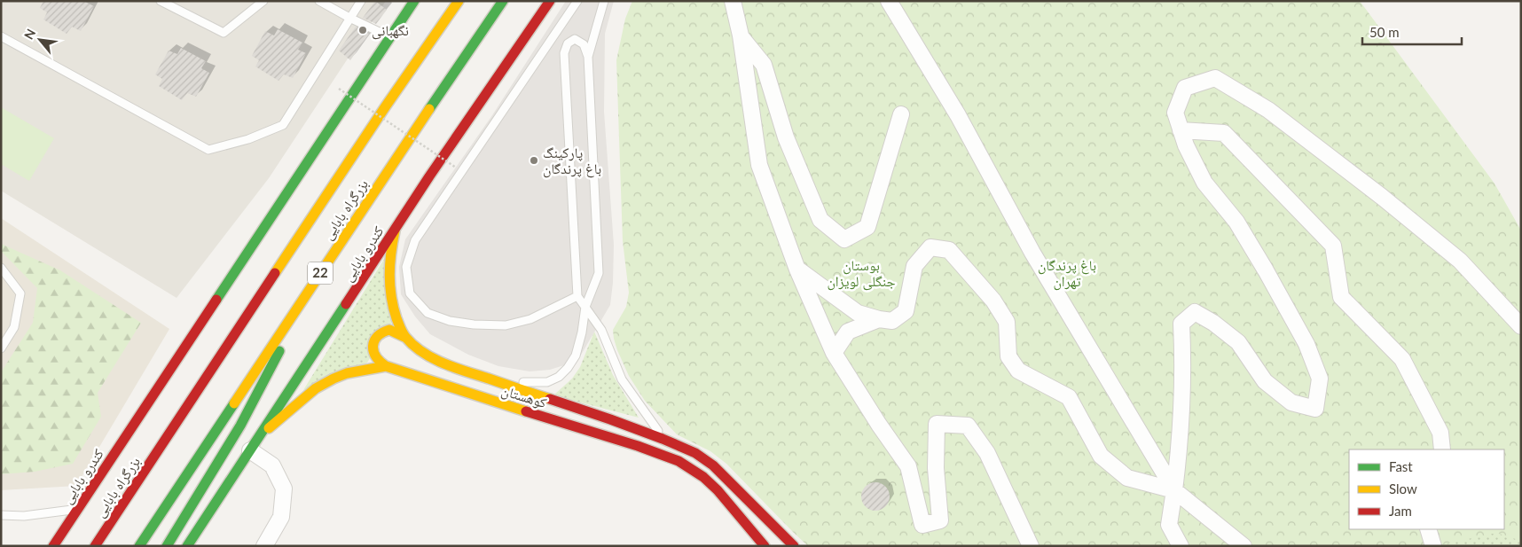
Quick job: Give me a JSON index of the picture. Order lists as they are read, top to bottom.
{
  "streets": {
    "main road": [
      "بزرگراه بابایی",
      "کندرو بابایی",
      "22",
      "کوهستان"
    ]
  },
  "crossings": [
    ["کندرو بابایی", "کوهستان"]
  ],
  "parks": ["بوستان جنگلی لویزان", "باغ پرندگان تهران"],
  "places": ["نگهبانی", "پارکینگ باغ پرندگان"],
  "legend": ["Fast", "Slow", "Jam"],
  "scale_bar": "50 m",
  "north": "top left"
}
